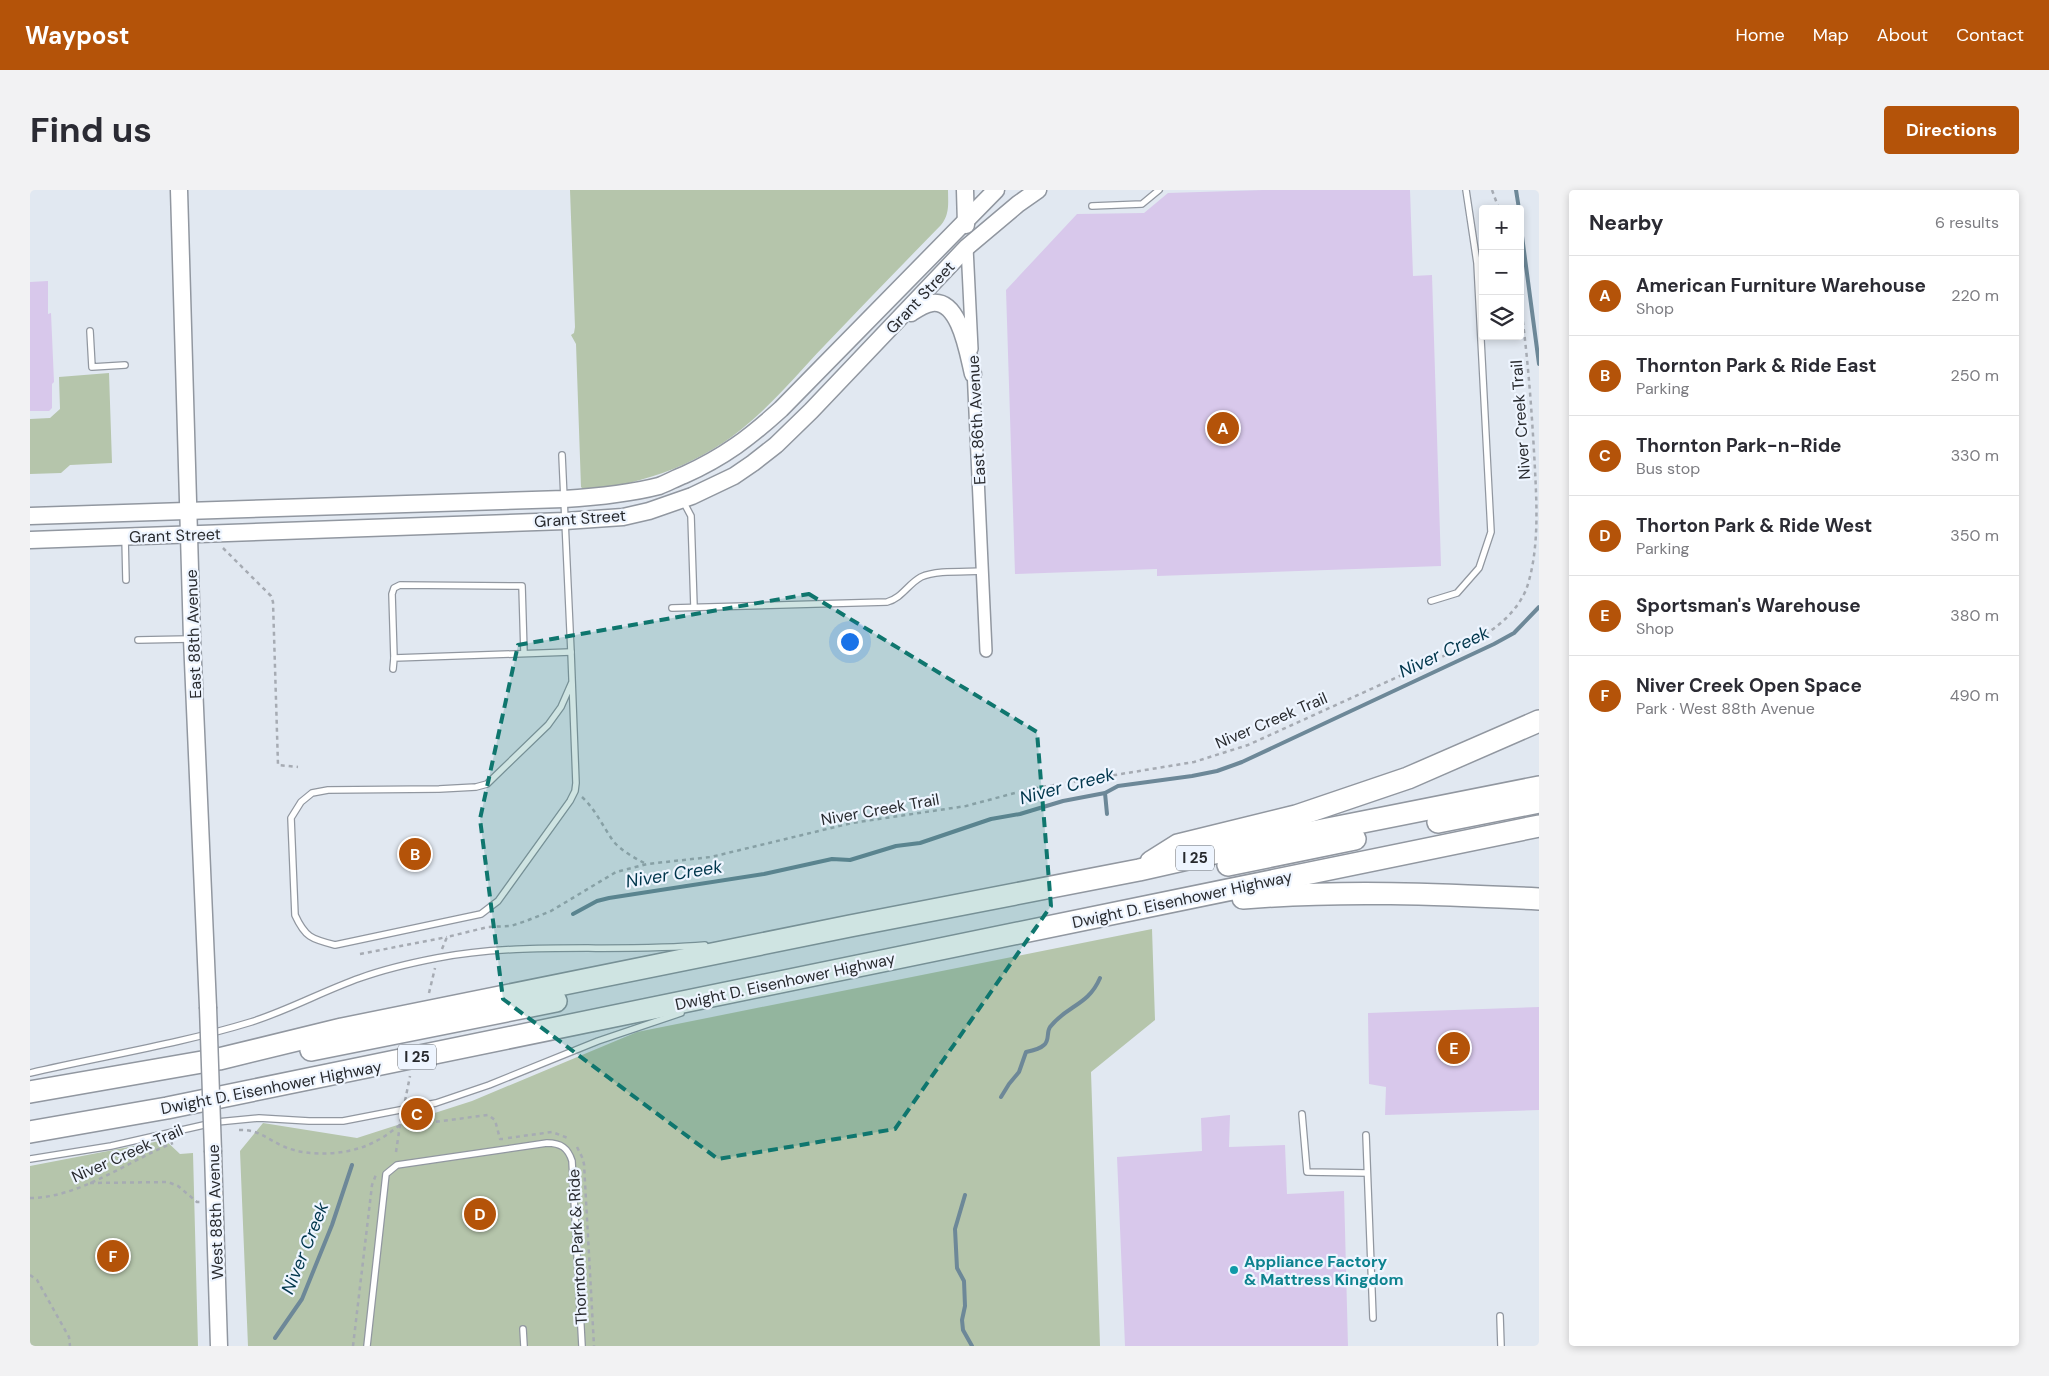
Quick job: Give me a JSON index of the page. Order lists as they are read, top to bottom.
{
  "streets": {
    "highway": ["I 25", "Dwight D. Eisenhower Highway"],
    "street": [
      "Grant Street",
      "East 86th Avenue",
      "East 88th Avenue",
      "West 88th Avenue"
    ],
    "lane": ["Thornton Park & Ride"],
    "path": ["Niver Creek Trail"]
  },
  "crossings": [
    ["Grant Street", "East 86th Avenue"],
    ["Grant Street", "East 88th Avenue"],
    ["East 88th Avenue", "I 25"],
    ["East 88th Avenue", "West 88th Avenue"],
    ["I 25", "West 88th Avenue"]
  ],
  "water": ["Niver Creek"],
  "places": ["Appliance Factory & Mattress Kingdom"],
  "page": {
    "header": "Waypost",
    "nav": [
      "Home",
      "Map",
      "About",
      "Contact"
    ],
    "buttons": "Directions",
    "title": "Find us",
    "heading": ["Nearby", "6 results"],
    "map_buttons": ["+", "−"],
    "list": [
      {
        "mark": "A",
        "name": "American Furniture Warehouse",
        "note": "Shop",
        "value": "220 m"
      },
      {
        "mark": "B",
        "name": "Thornton Park & Ride East",
        "note": "Parking",
        "value": "250 m"
      },
      {
        "mark": "C",
        "name": "Thornton Park-n-Ride",
        "note": "Bus stop",
        "value": "330 m"
      },
      {
        "mark": "D",
        "name": "Thorton Park & Ride West",
        "note": "Parking",
        "value": "350 m"
      },
      {
        "mark": "E",
        "name": "Sportsman's Warehouse",
        "note": "Shop",
        "value": "380 m"
      },
      {
        "mark": "F",
        "name": "Niver Creek Open Space",
        "note": "Park · West 88th Avenue",
        "value": "490 m"
      }
    ],
    "pins": [
      "A",
      "B",
      "E",
      "C",
      "D",
      "F"
    ]
  }
}
